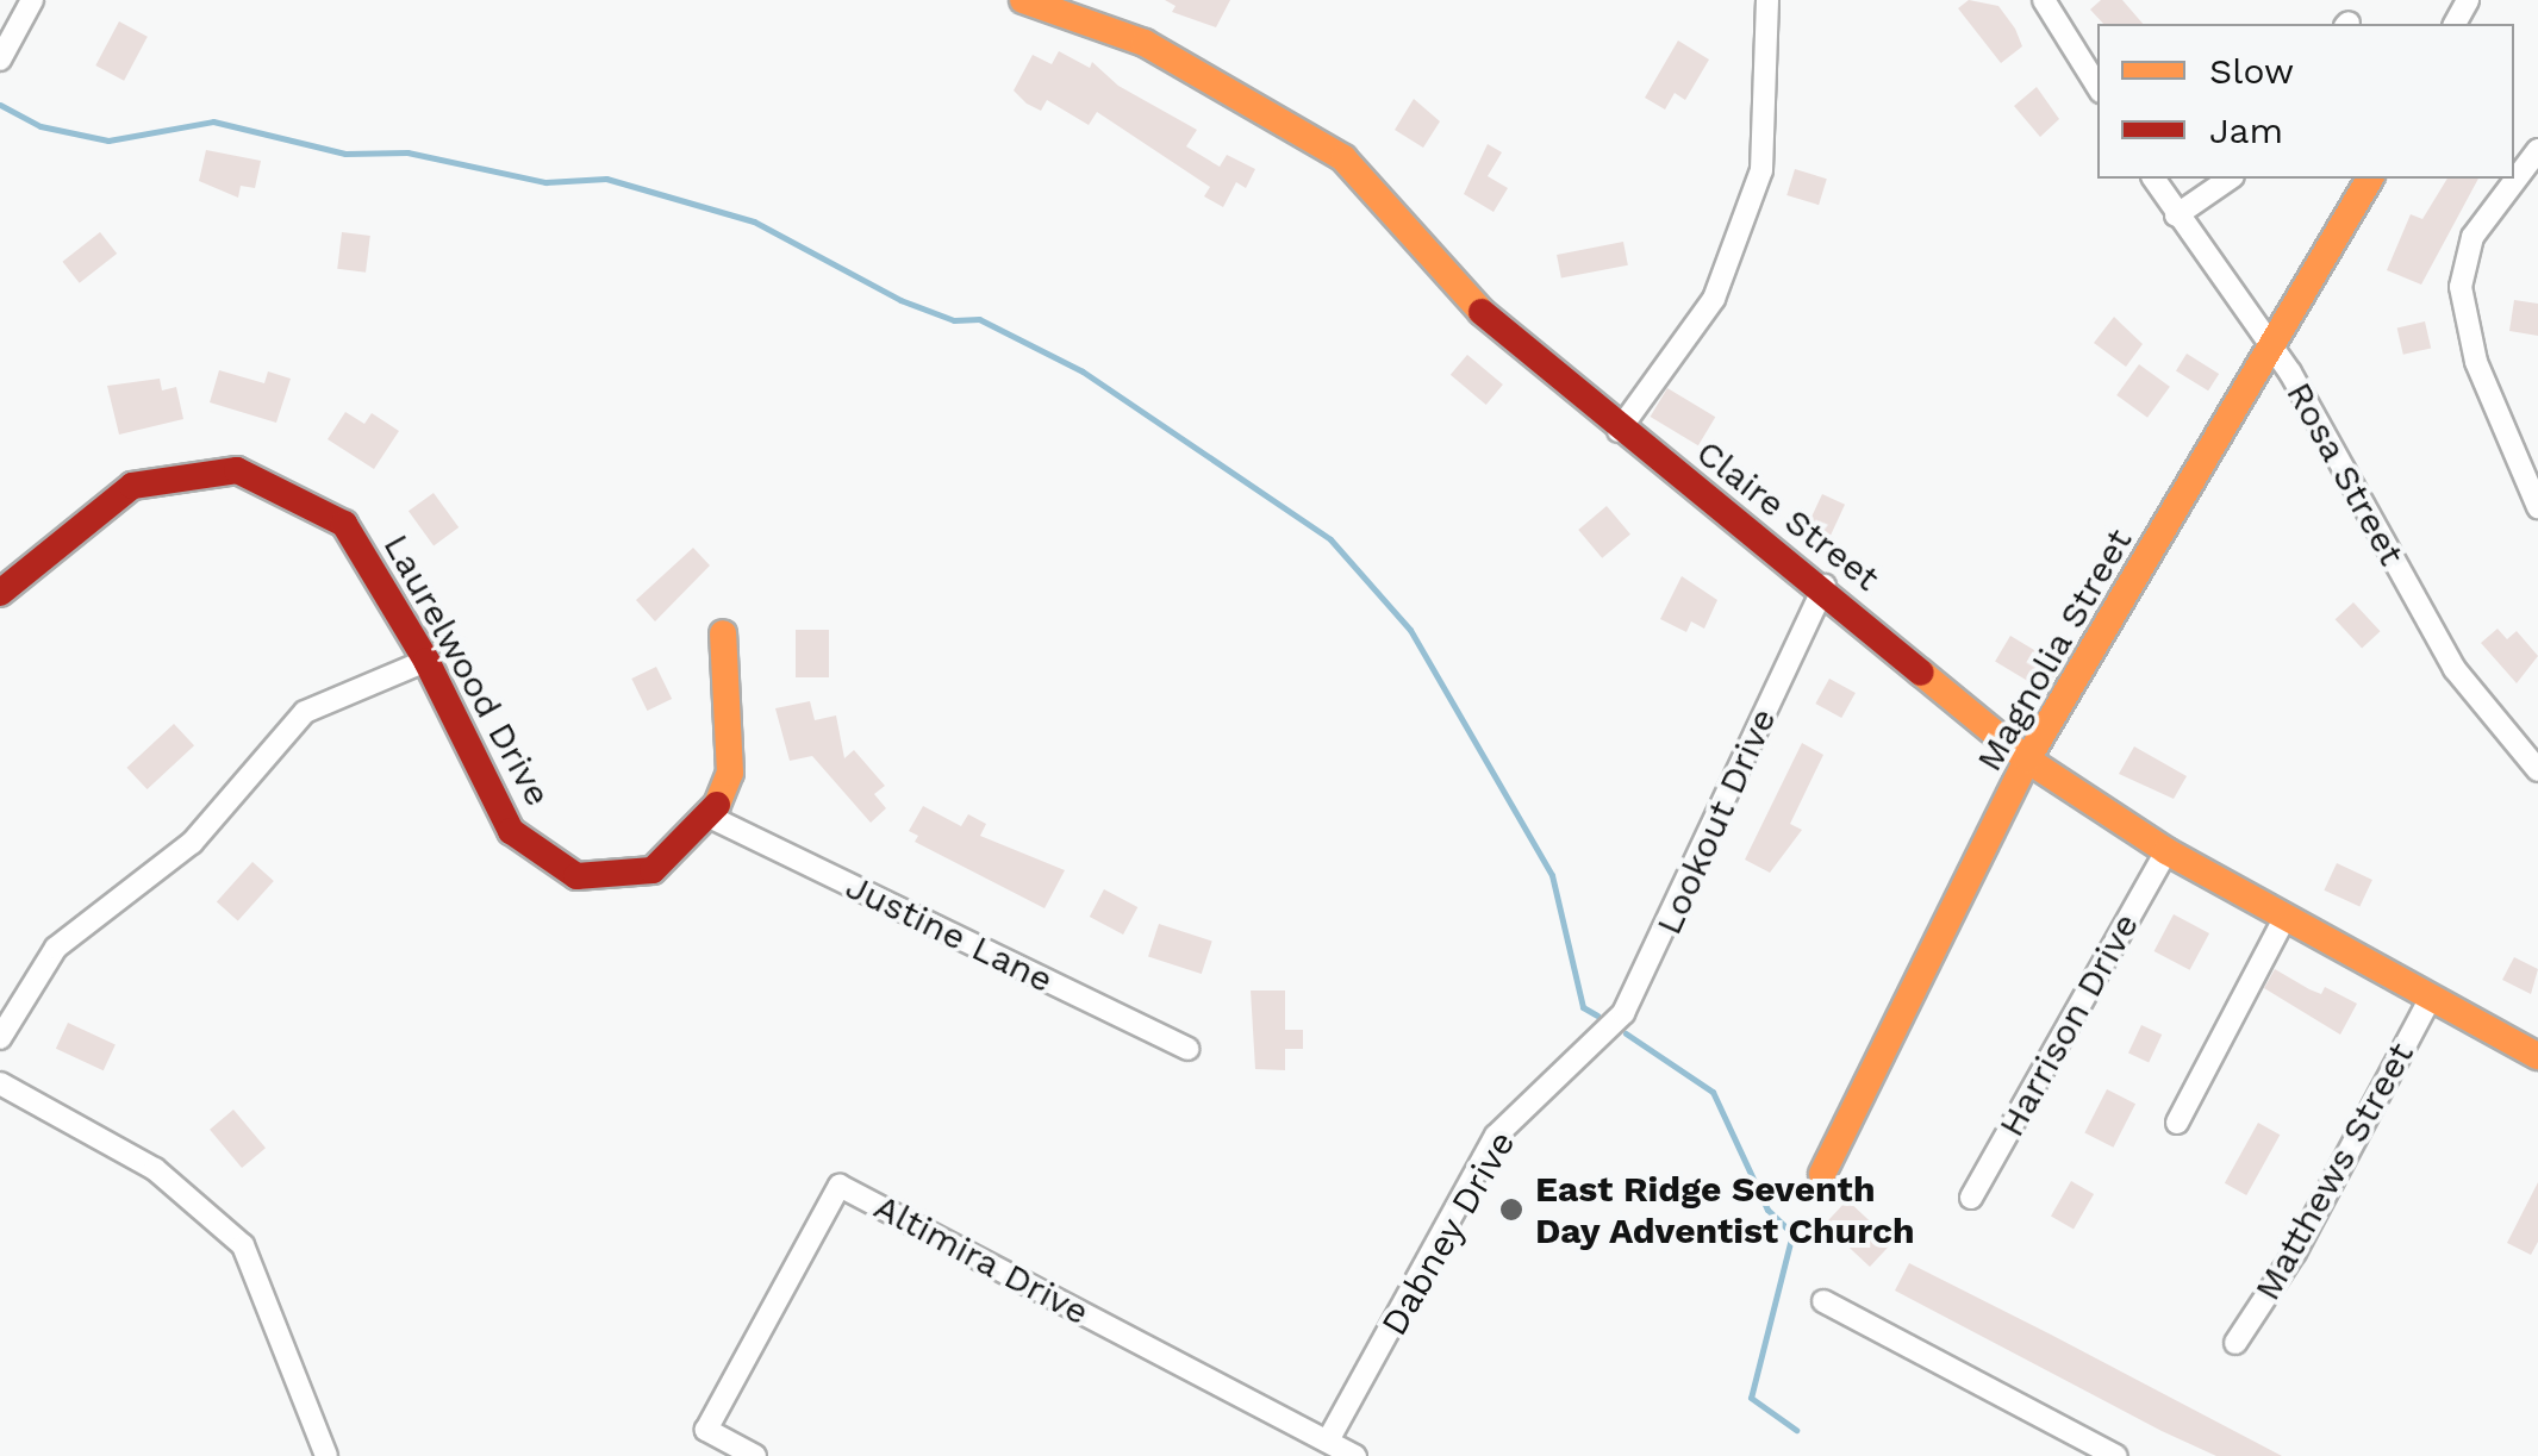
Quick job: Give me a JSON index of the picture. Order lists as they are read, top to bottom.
{
  "streets": {
    "street": [
      "Rosa Street",
      "Claire Street",
      "Magnolia Street",
      "Laurelwood Drive",
      "Lookout Drive",
      "Justine Lane",
      "Harrison Drive",
      "Matthews Street",
      "Dabney Drive",
      "Altimira Drive"
    ]
  },
  "crossings": [
    ["Rosa Street", "Magnolia Street"],
    ["Claire Street", "Magnolia Street"],
    ["Claire Street", "Lookout Drive"],
    ["Claire Street", "Harrison Drive"],
    ["Claire Street", "Matthews Street"],
    ["Laurelwood Drive", "Justine Lane"],
    ["Lookout Drive", "Dabney Drive"],
    ["Dabney Drive", "Altimira Drive"]
  ],
  "places": ["East Ridge Seventh Day Adventist Church"],
  "legend": ["Slow", "Jam"]
}
